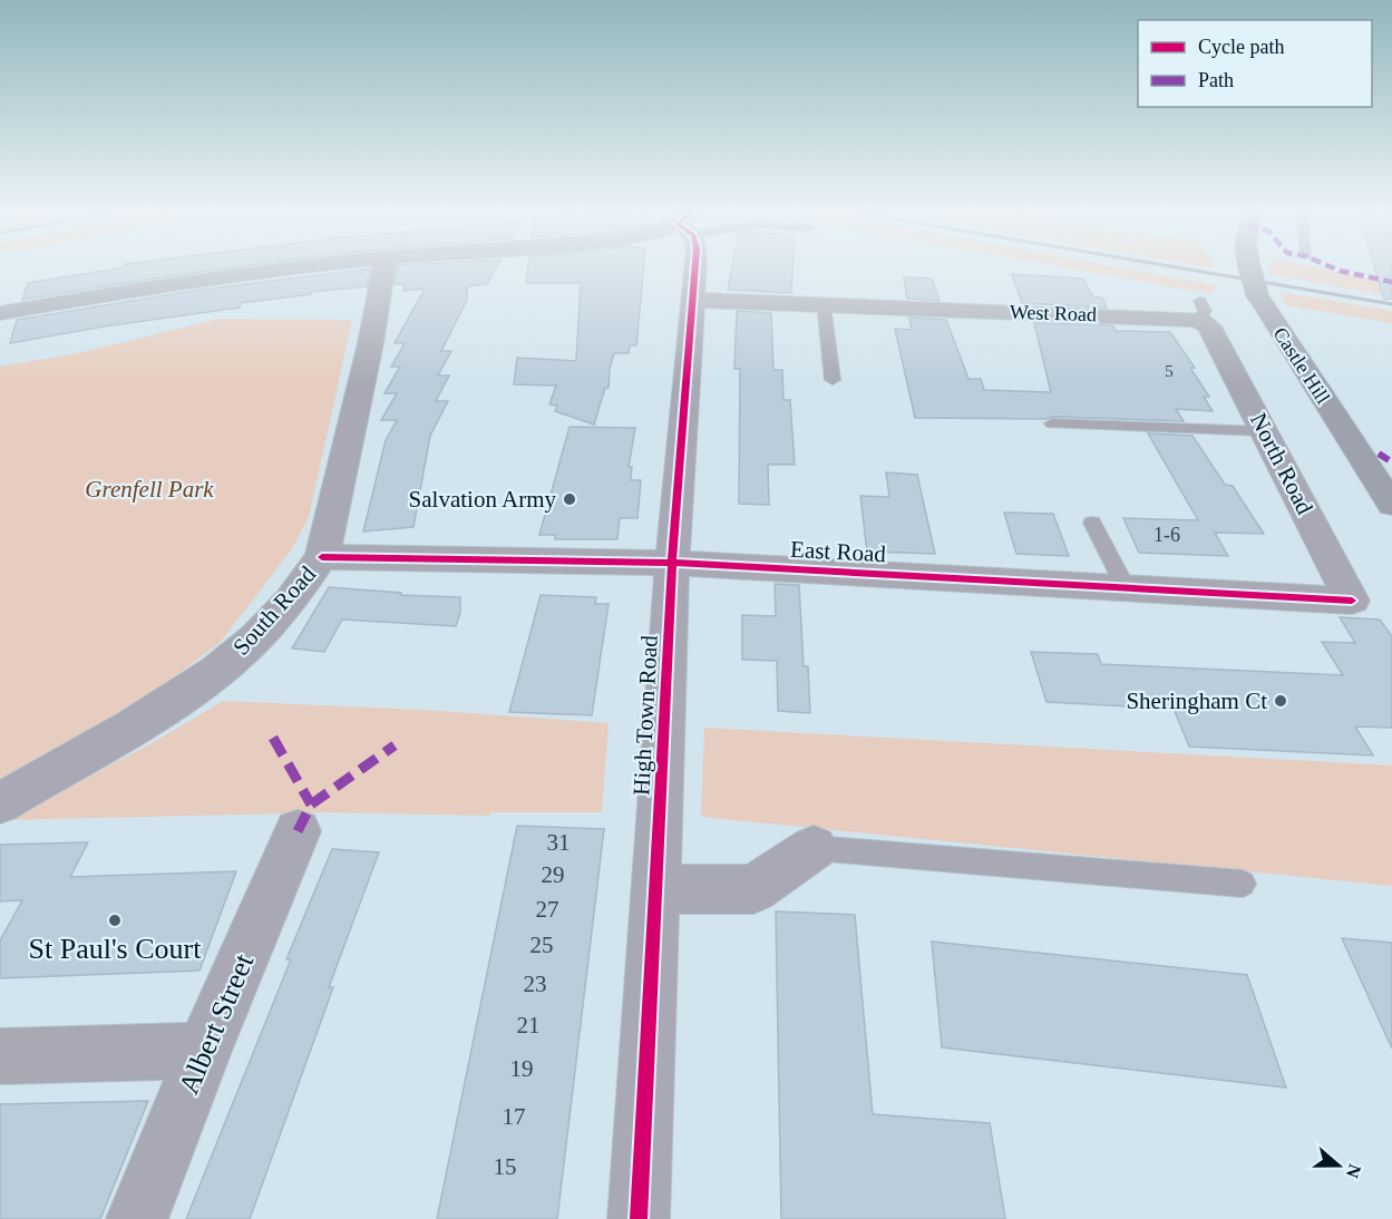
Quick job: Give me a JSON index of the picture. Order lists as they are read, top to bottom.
{
  "streets": {
    "main road": ["Castle Hill"],
    "street": [
      "West Road",
      "North Road",
      "East Road",
      "South Road",
      "High Town Road",
      "Albert Street"
    ]
  },
  "crossings": [
    ["West Road", "North Road"],
    ["West Road", "High Town Road"],
    ["North Road", "East Road"],
    ["East Road", "South Road"],
    ["East Road", "High Town Road"]
  ],
  "parks": ["Grenfell Park"],
  "places": ["Salvation Army", "Sheringham Ct", "St Paul's Court"],
  "house_numbers": [
    "5",
    "1-6",
    "31",
    "29",
    "27",
    "25",
    "23",
    "21",
    "19",
    "17",
    "15"
  ],
  "legend": ["Cycle path", "Path"],
  "north": "right"
}
